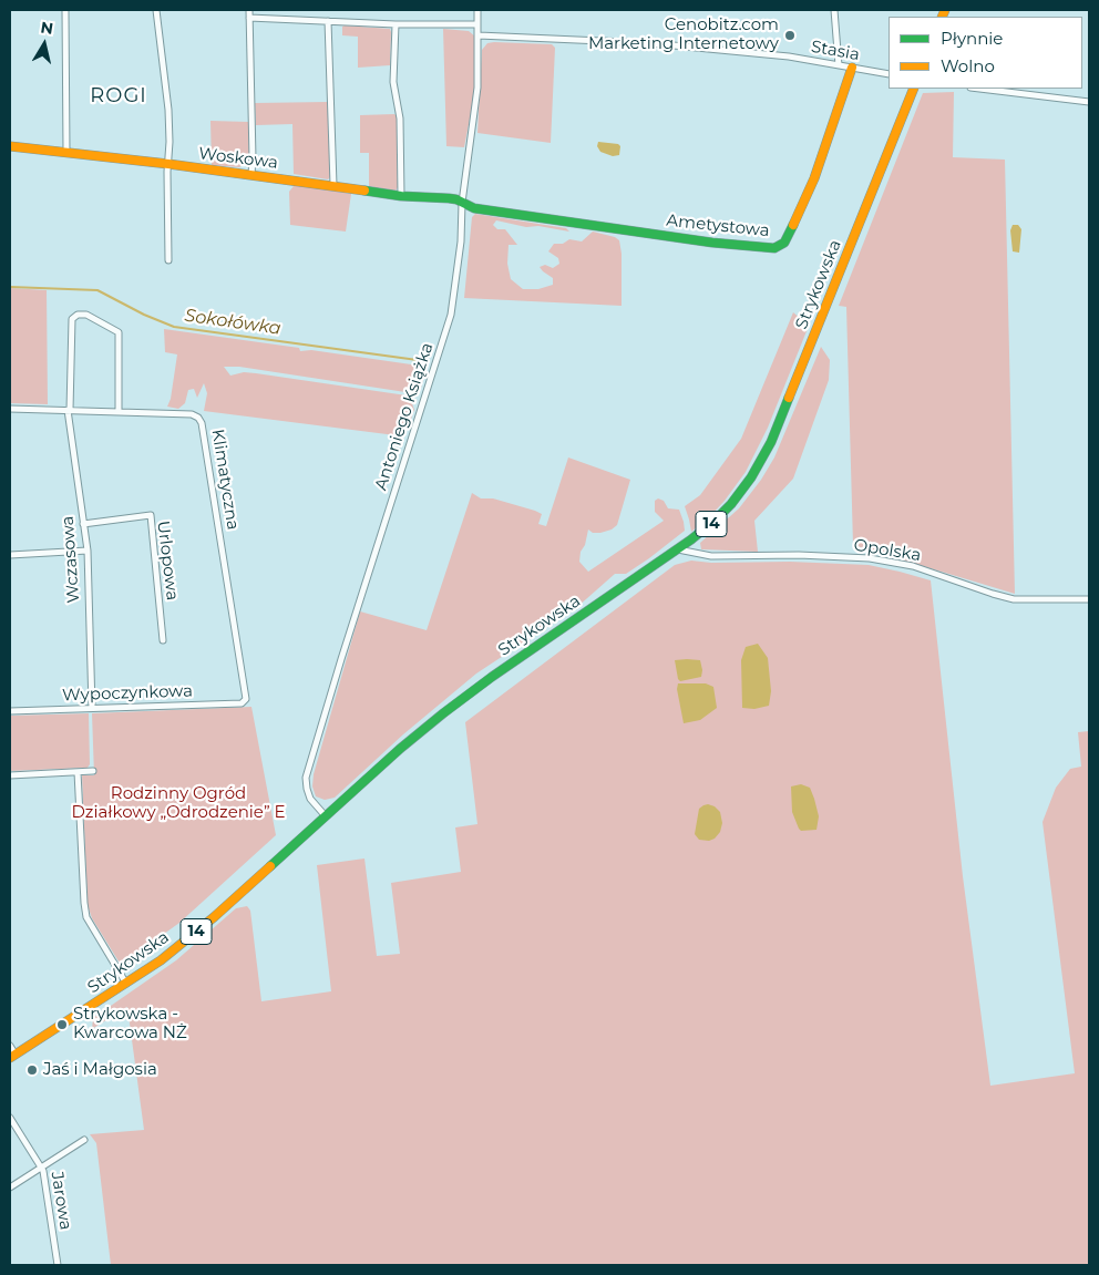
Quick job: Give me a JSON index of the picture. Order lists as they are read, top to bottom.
{
  "streets": {
    "main road": [
      "Woskowa",
      "Ametystowa",
      "Strykowska",
      "14"
    ],
    "street": [
      "Stasia",
      "Antoniego Książka",
      "Klimatyczna",
      "Opolska",
      "Wczasowa",
      "Urlopowa",
      "Wypoczynkowa",
      "Jarowa"
    ]
  },
  "crossings": [
    ["Stasia", "Ametystowa"],
    ["Stasia", "Antoniego Książka"],
    ["Woskowa", "Ametystowa"],
    ["Woskowa", "Antoniego Książka"],
    ["Ametystowa", "Antoniego Książka"],
    ["Strykowska", "Antoniego Książka"],
    ["Strykowska", "Opolska"],
    ["Klimatyczna", "Wczasowa"],
    ["Klimatyczna", "Wypoczynkowa"],
    ["Wczasowa", "Urlopowa"],
    ["Wczasowa", "Wypoczynkowa"]
  ],
  "districts": ["ROGI"],
  "water": ["Sokołówka"],
  "parks": ["Rodzinny Ogród Działkowy „Odrodzenie” E"],
  "places": ["Cenobitz.com Marketing Internetowy", "Strykowska - Kwarcowa NŻ", "Jaś i Małgosia"],
  "legend": ["Płynnie", "Wolno"],
  "north": "top"
}
